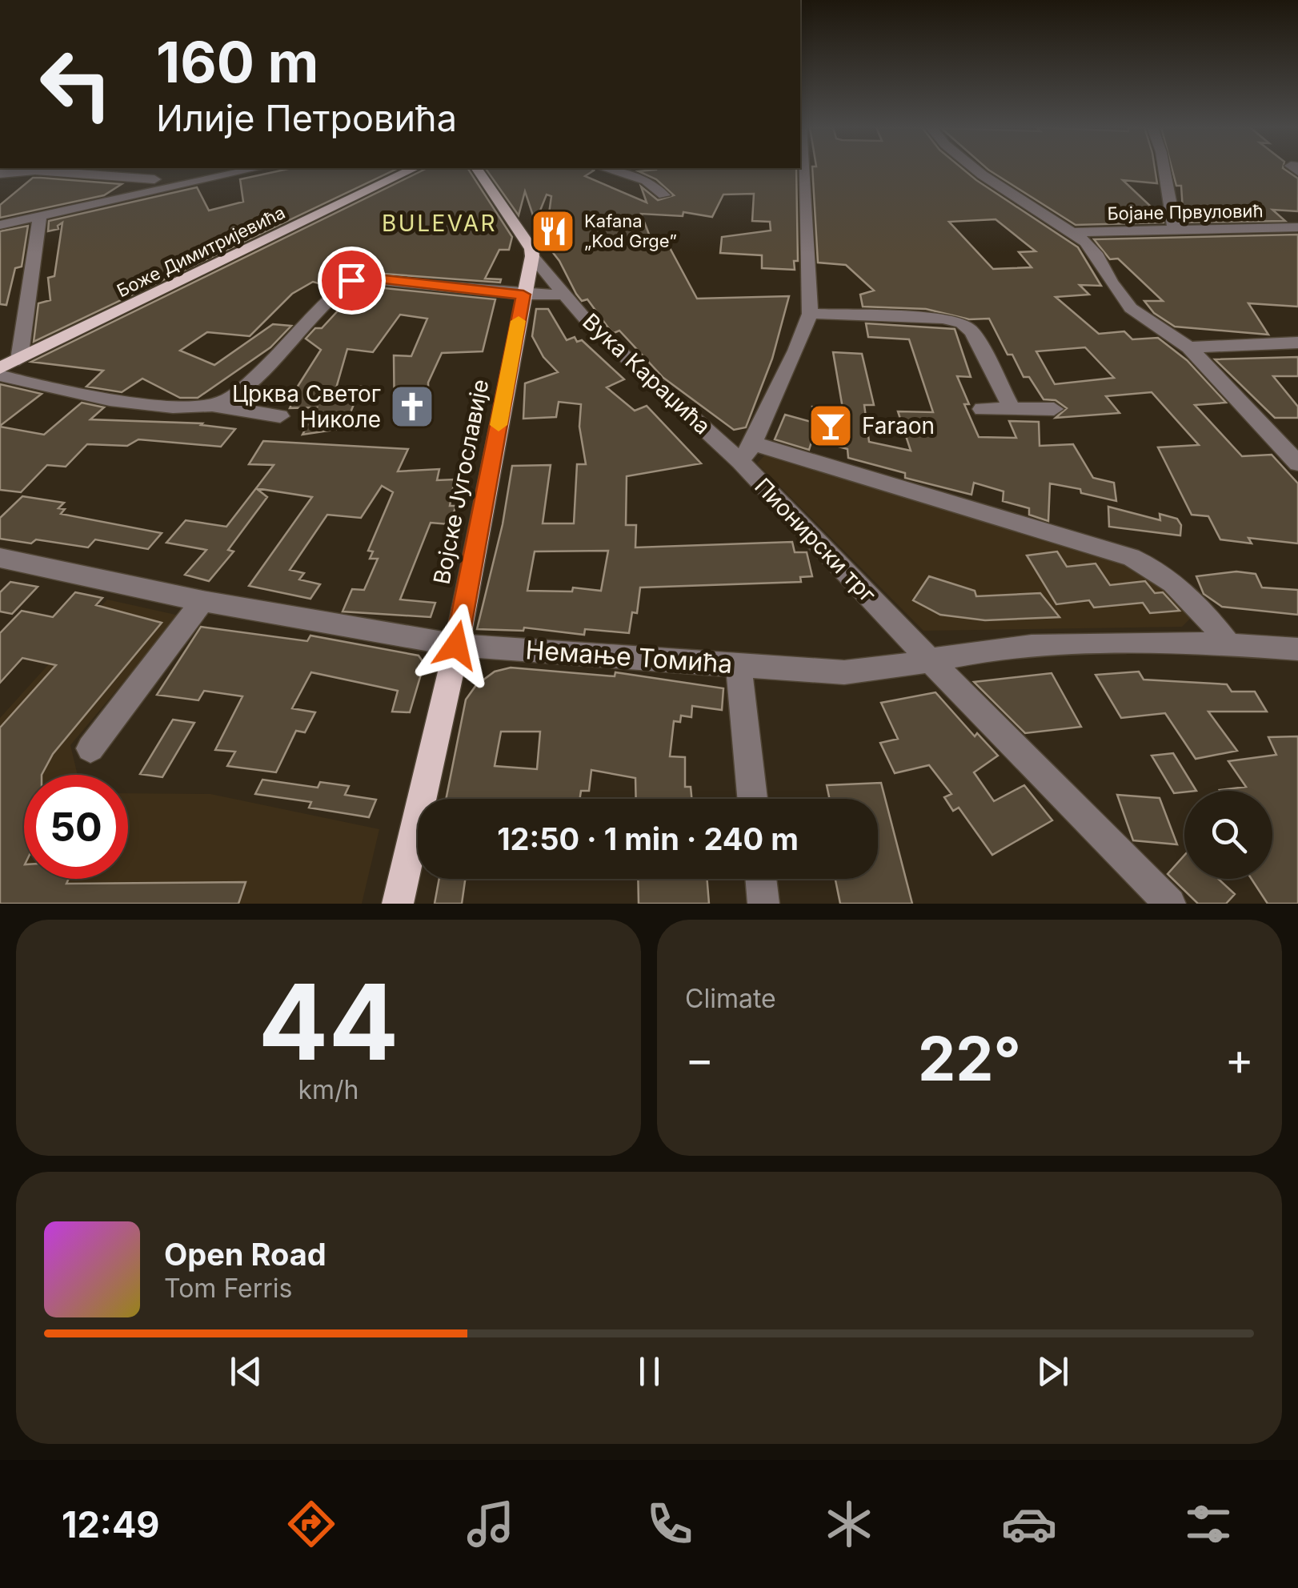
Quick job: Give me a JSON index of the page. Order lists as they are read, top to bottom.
{
  "streets": {
    "main road": ["Боже Димитријевића", "Вука Караџића", "Војске Југославије"],
    "street": ["Бојане Првуловић", "Пионирски трг", "Немање Томића"]
  },
  "crossings": [
    ["Вука Караџића", "Војске Југославије"],
    ["Вука Караџића", "Пионирски трг"],
    ["Војске Југославије", "Немање Томића"],
    ["Пионирски трг", "Немање Томића"]
  ],
  "districts": ["BULEVAR"],
  "places": {
    "restaurant": ["Kafana „Kod Grge”"],
    "church": ["Црква Светог Николе"],
    "bar": ["Faraon"]
  },
  "page": {
    "turn": ["160 m", "Илије Петровића"],
    "limit": "50",
    "trip": "12:50 · 1 min · 240 m",
    "tile": [
      ["44", "km/h"],
      "Climate"
    ],
    "heat": ["−", "22°", "+"],
    "song": ["Open Road", "Tom Ferris"],
    "tabs": "12:49"
  }
}
